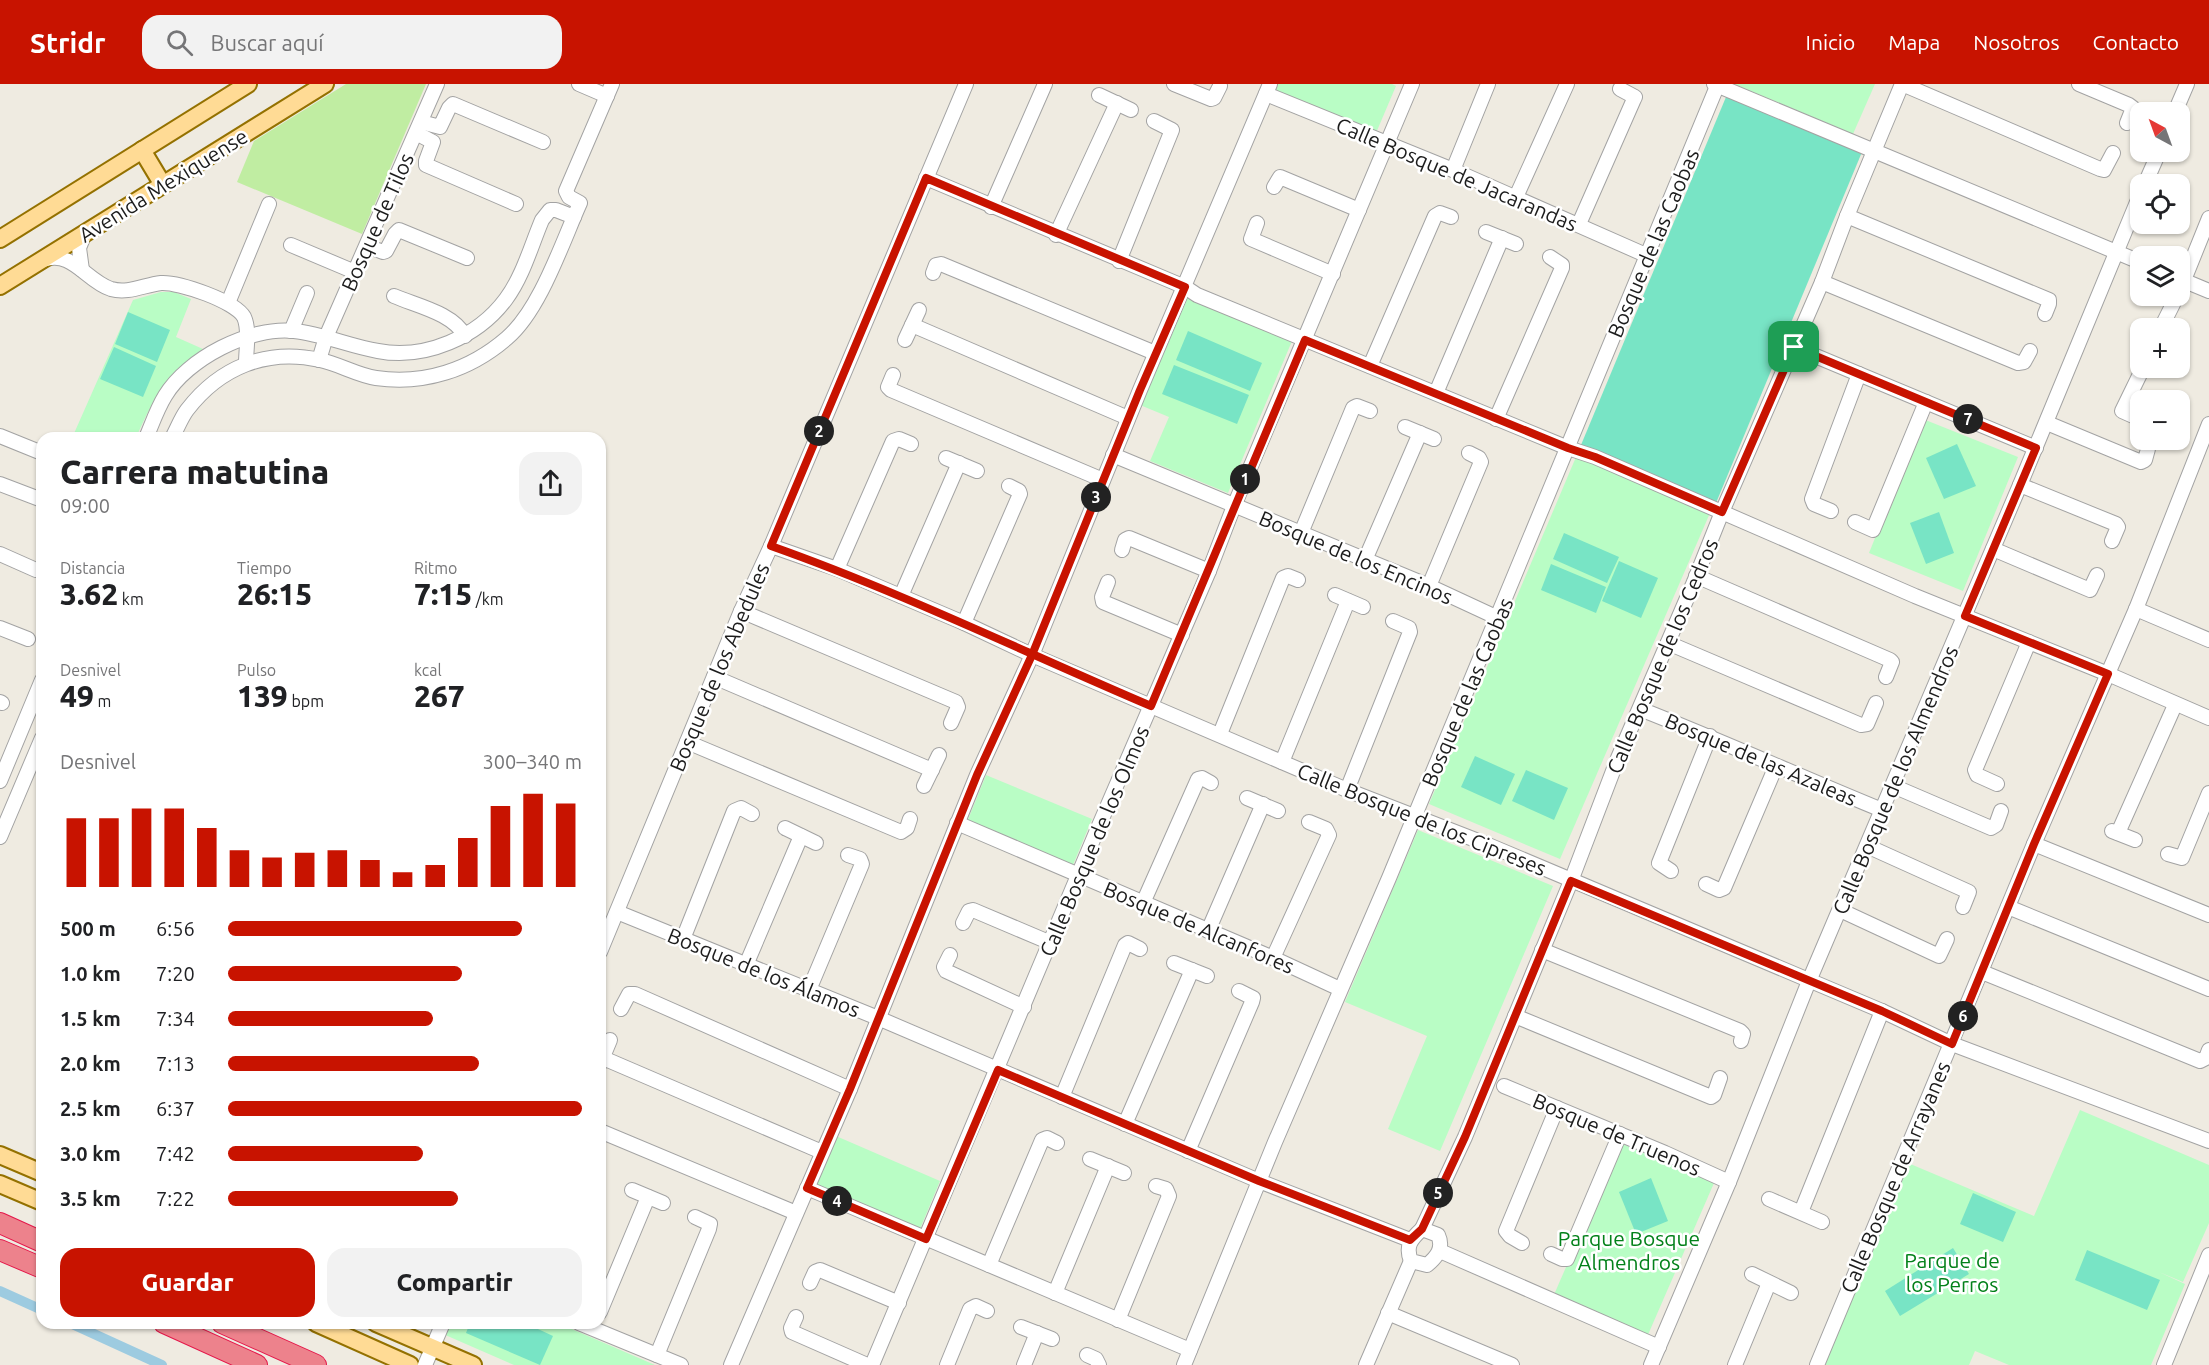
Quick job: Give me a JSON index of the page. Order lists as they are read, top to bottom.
{
  "streets": {
    "main road": ["Avenida Mexiquense"],
    "street": [
      "Calle Bosque de Jacarandas",
      "Bosque de Tilos",
      "Bosque de las Caobas",
      "Bosque de los Encinos",
      "Calle Bosque de los Cedros",
      "Bosque de los Abedules",
      "Bosque de las Azaleas",
      "Calle Bosque de los Almendros",
      "Calle Bosque de los Cipreses",
      "Calle Bosque de los Olmos",
      "Bosque de Alcanfores",
      "Bosque de los Álamos",
      "Bosque de Truenos",
      "Calle Bosque de Arrayanes"
    ]
  },
  "crossings": [
    ["Calle Bosque de Jacarandas", "Bosque de las Caobas"],
    ["Calle Bosque de Jacarandas", "Calle Bosque de los Olmos"],
    ["Bosque de las Caobas", "Bosque de los Encinos"],
    ["Bosque de las Caobas", "Calle Bosque de los Cipreses"],
    ["Bosque de las Caobas", "Bosque de Alcanfores"],
    ["Bosque de las Caobas", "Bosque de los Álamos"],
    ["Bosque de los Encinos", "Calle Bosque de los Olmos"],
    ["Calle Bosque de los Cedros", "Bosque de las Azaleas"],
    ["Calle Bosque de los Cedros", "Calle Bosque de los Cipreses"],
    ["Calle Bosque de los Cedros", "Bosque de los Álamos"],
    ["Bosque de los Abedules", "Calle Bosque de los Cipreses"],
    ["Bosque de los Abedules", "Bosque de los Álamos"],
    ["Bosque de las Azaleas", "Calle Bosque de los Almendros"],
    ["Calle Bosque de los Almendros", "Calle Bosque de los Cipreses"],
    ["Calle Bosque de los Almendros", "Bosque de Truenos"],
    ["Calle Bosque de los Cipreses", "Calle Bosque de los Olmos"],
    ["Calle Bosque de los Cipreses", "Calle Bosque de Arrayanes"],
    ["Calle Bosque de los Olmos", "Bosque de Alcanfores"],
    ["Calle Bosque de los Olmos", "Bosque de los Álamos"]
  ],
  "parks": ["Parque Bosque Almendros", "Parque de los Perros"],
  "north": "top left",
  "page": {
    "header": "Stridr",
    "search": "Buscar aquí",
    "nav": [
      "Inicio",
      "Mapa",
      "Nosotros",
      "Contacto"
    ],
    "map_buttons": ["+", "−"],
    "pins": [
      "7",
      "2",
      "1",
      "3",
      "6",
      "5",
      "4"
    ],
    "heading": ["Carrera matutina", "09:00"],
    "stats": [
      ["Distancia", "3.62 km"],
      ["Tiempo", "26:15"],
      ["Ritmo", "7:15 /km"],
      ["Desnivel", "49 m"],
      ["Pulso", "139 bpm"],
      ["kcal", "267"]
    ],
    "chart": ["Desnivel", "300–340 m"],
    "list": [
      {
        "name": "500 m",
        "note": "6:56"
      },
      {
        "name": "1.0 km",
        "note": "7:20"
      },
      {
        "name": "1.5 km",
        "note": "7:34"
      },
      {
        "name": "2.0 km",
        "note": "7:13"
      },
      {
        "name": "2.5 km",
        "note": "6:37"
      },
      {
        "name": "3.0 km",
        "note": "7:42"
      },
      {
        "name": "3.5 km",
        "note": "7:22"
      }
    ],
    "buttons": ["Guardar", "Compartir"]
  }
}
